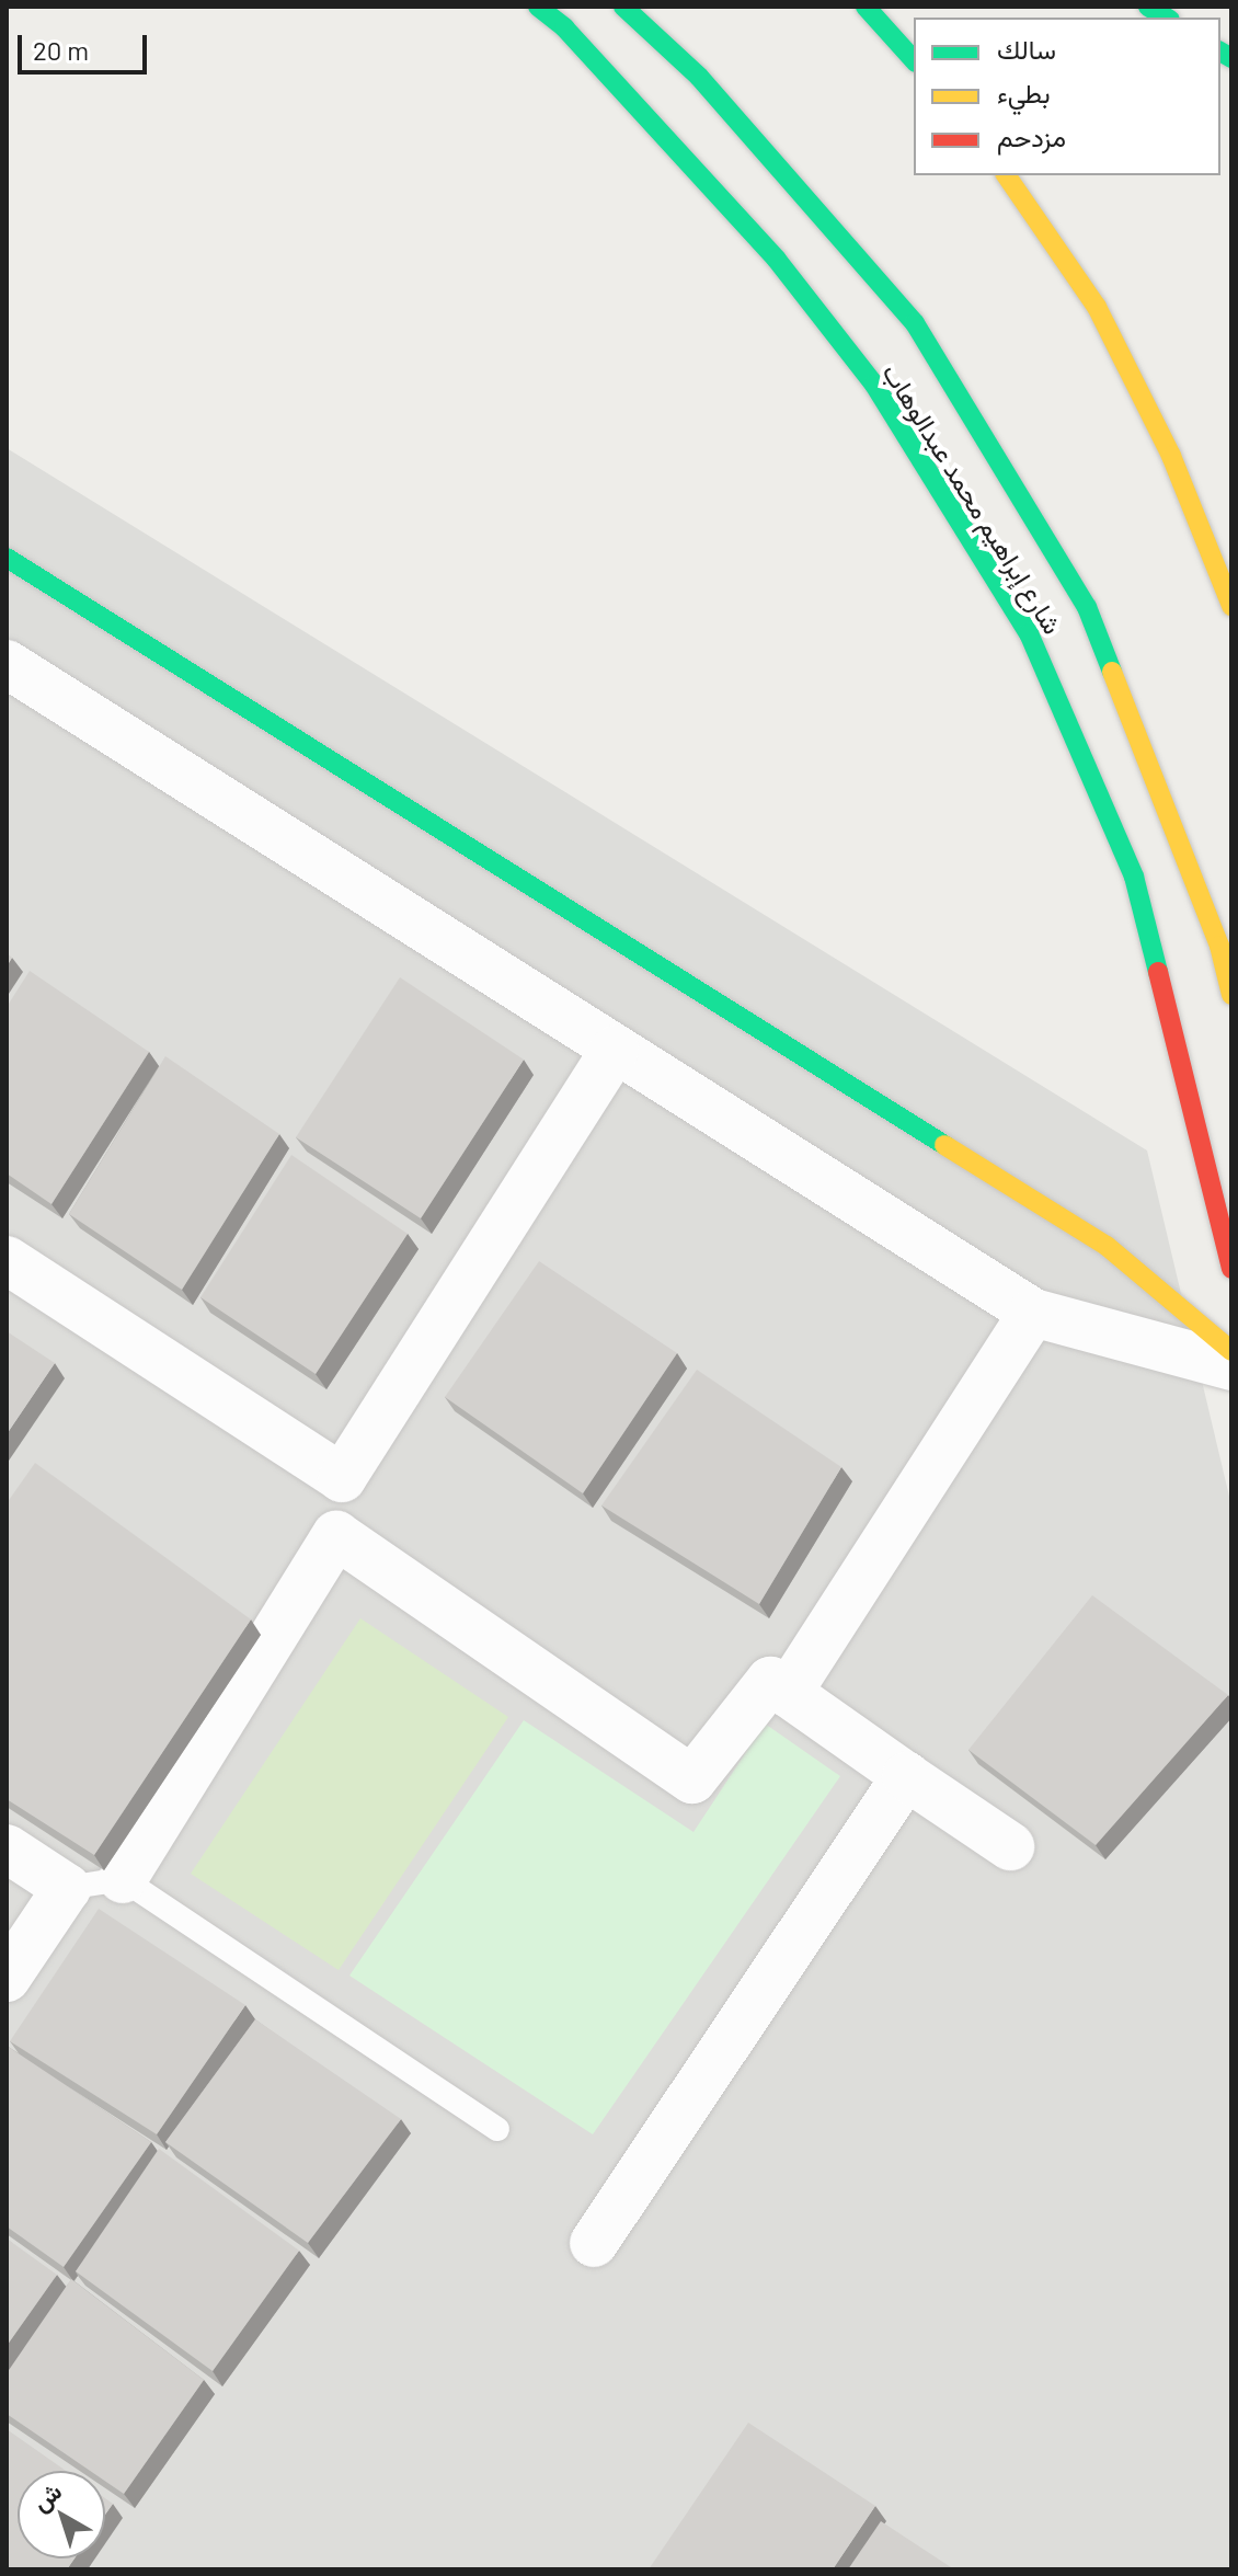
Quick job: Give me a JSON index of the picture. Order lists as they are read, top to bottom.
{
  "streets": {
    "main road": ["شارع إبراهيم محمد عبدالوهاب"]
  },
  "legend": ["سالك", "بطيء", "مزدحم"],
  "scale_bar": "20 m",
  "north": "top left"
}
